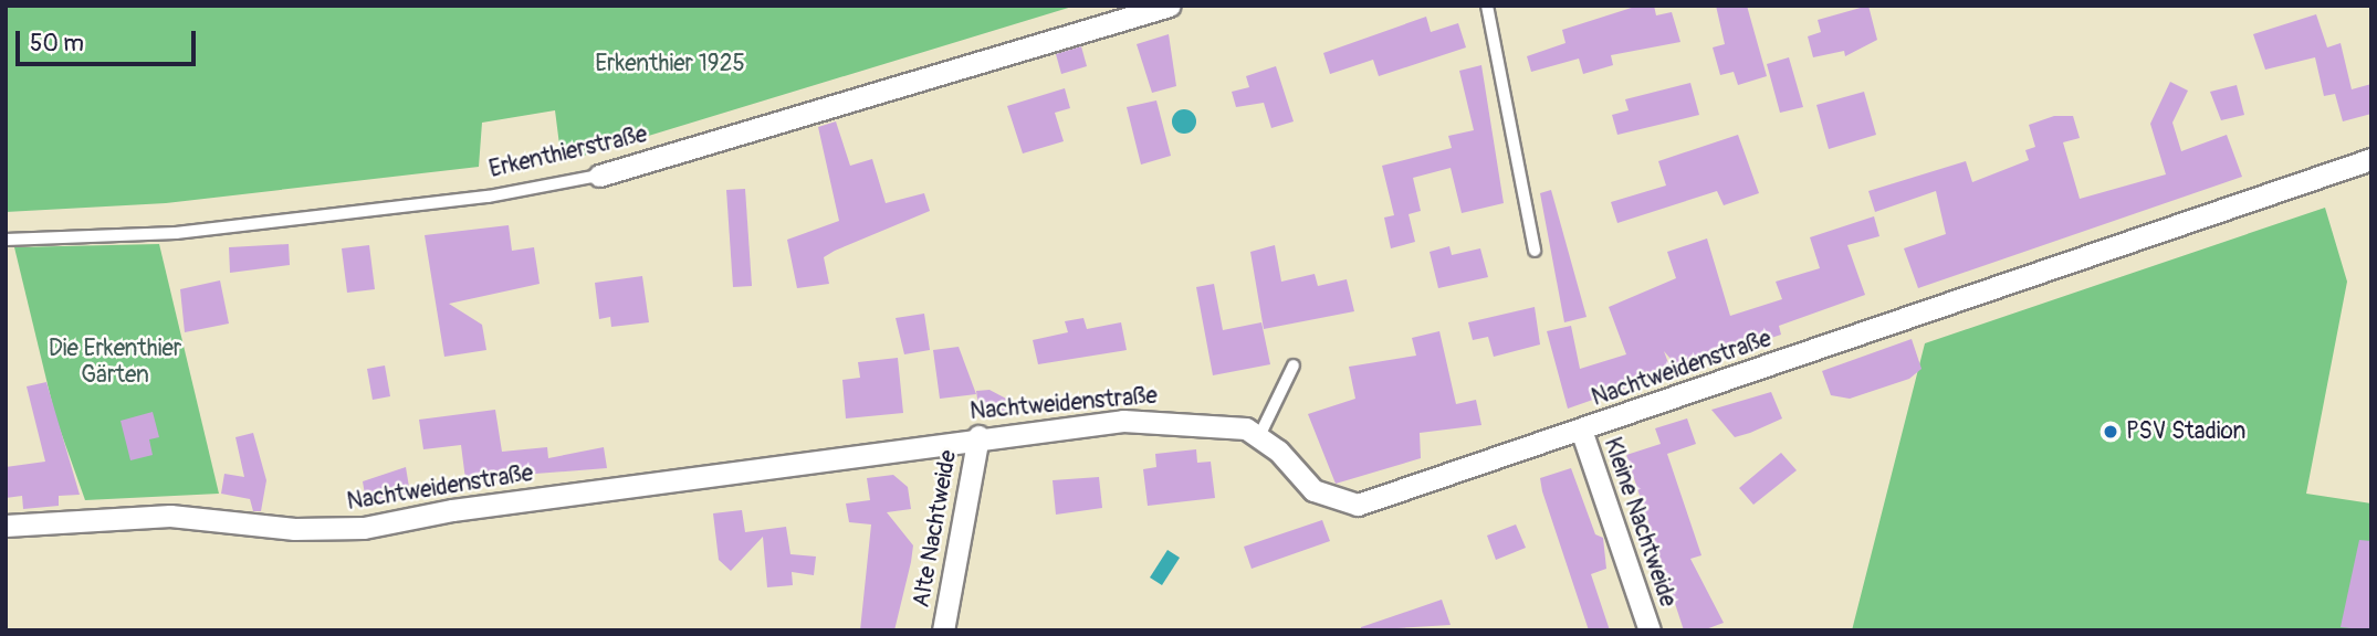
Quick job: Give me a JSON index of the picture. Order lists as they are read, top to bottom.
{
  "streets": {
    "street": [
      "Erkenthierstraße",
      "Nachtweidenstraße",
      "Kleine Nachtweide",
      "Alte Nachtweide"
    ]
  },
  "crossings": [
    ["Nachtweidenstraße", "Kleine Nachtweide"],
    ["Nachtweidenstraße", "Alte Nachtweide"]
  ],
  "parks": ["Erkenthier 1925", "Die Erkenthier Gärten"],
  "places": ["PSV Stadion"],
  "scale_bar": "50 m"
}
